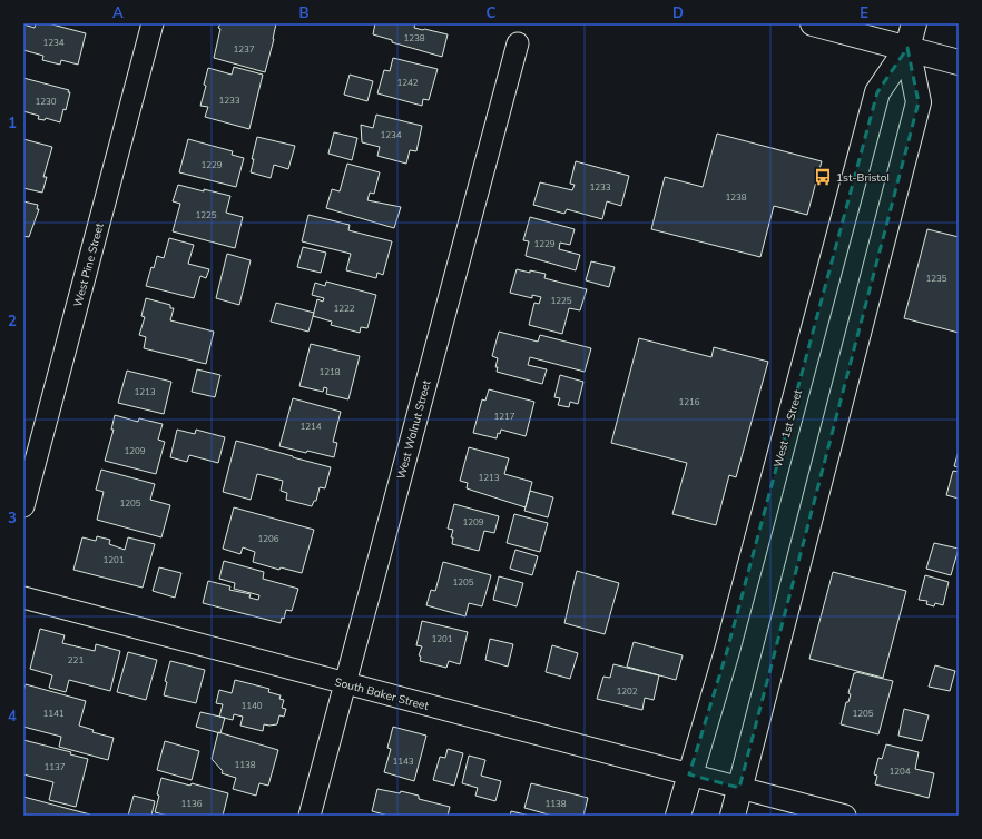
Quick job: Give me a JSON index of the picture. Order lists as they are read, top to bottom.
{
  "streets": {
    "main road": ["West 1st Street"],
    "street": ["West Pine Street", "West Walnut Street", "South Baker Street"]
  },
  "crossings": [
    ["West 1st Street", "South Baker Street"],
    ["West Walnut Street", "South Baker Street"]
  ],
  "places": {
    "bus stop": ["1st-Bristol"]
  },
  "house_numbers": [
    "1238",
    "1234",
    "1237",
    "1242",
    "1233",
    "1230",
    "1234",
    "1229",
    "1233",
    "1238",
    "1225",
    "1229",
    "1235",
    "1225",
    "1222",
    "1218",
    "1213",
    "1216",
    "1217",
    "1214",
    "1209",
    "1213",
    "1205",
    "1209",
    "1206",
    "1201",
    "1205",
    "1201",
    "221",
    "1202",
    "1140",
    "1141",
    "1205",
    "1143",
    "1138",
    "1137",
    "1204",
    "1136",
    "1138"
  ],
  "grid": {
    "columns": [
      "A",
      "B",
      "C",
      "D",
      "E"
    ],
    "rows": [
      "1",
      "2",
      "3",
      "4"
    ]
  }
}
